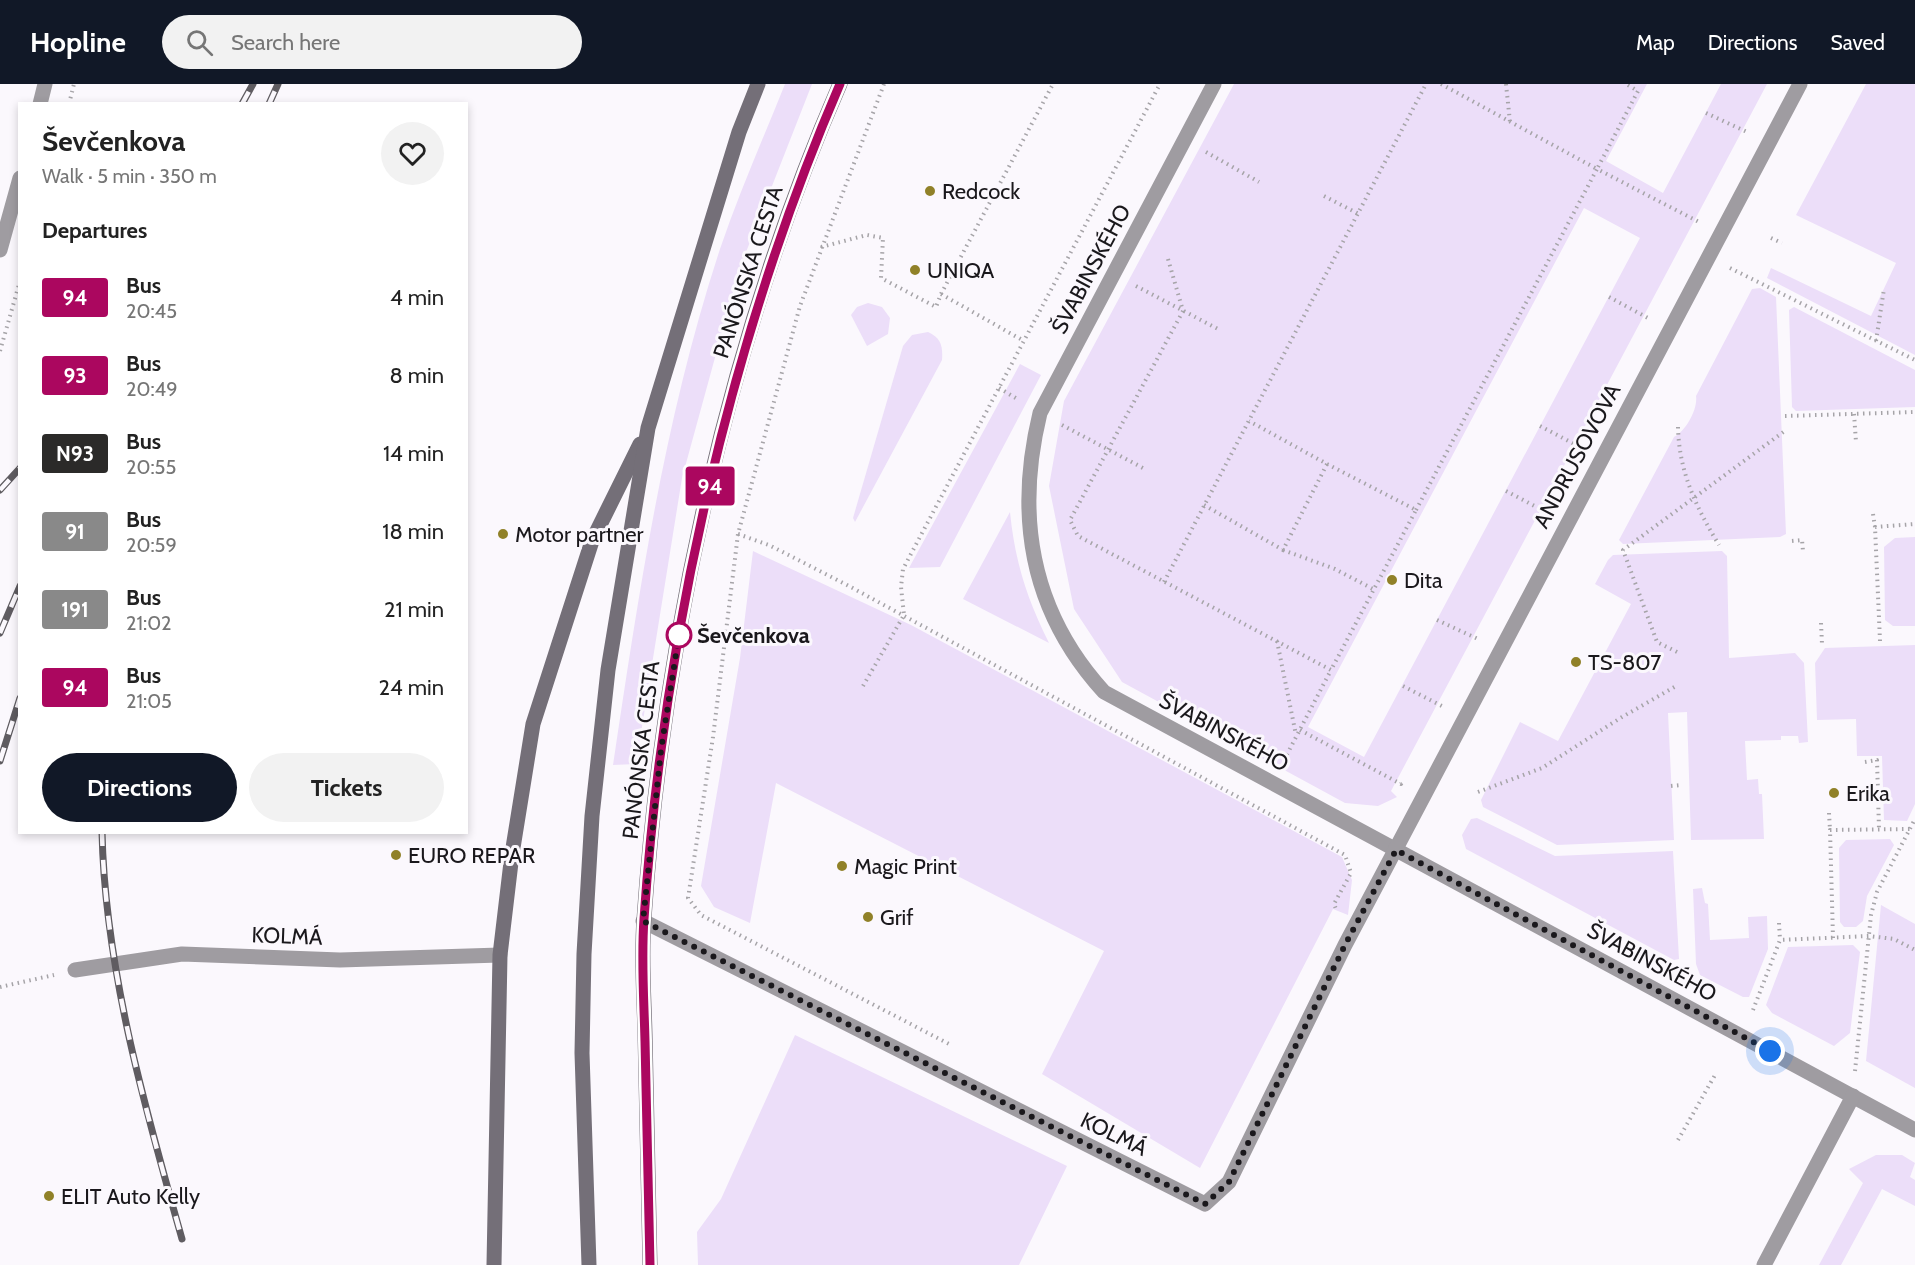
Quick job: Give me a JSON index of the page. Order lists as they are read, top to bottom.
{
  "streets": {
    "main road": ["PANÓNSKA CESTA"],
    "street": ["ŠVABINSKÉHO", "ANDRUSOVOVA", "KOLMÁ"]
  },
  "crossings": [
    ["ŠVABINSKÉHO", "ANDRUSOVOVA"],
    ["ŠVABINSKÉHO", "KOLMÁ"],
    ["PANÓNSKA CESTA", "KOLMÁ"],
    ["ANDRUSOVOVA", "KOLMÁ"]
  ],
  "places": [
    "Redcock",
    "UNIQA",
    "Motor partner",
    "Dita",
    "Ševčenkova",
    "TS-807",
    "Erika",
    "EURO REPAR",
    "Magic Print",
    "Grif",
    "ELIT Auto Kelly"
  ],
  "lines": ["bus line 94"],
  "page": {
    "header": "Hopline",
    "search": "Search here",
    "nav": ["Map", "Directions", "Saved"],
    "on_map": "94",
    "heading": [
      ["Ševčenkova", "Walk · 5 min · 350 m"],
      "Departures"
    ],
    "list": [
      {
        "mark": "94",
        "name": "Bus",
        "note": "20:45",
        "value": "4 min"
      },
      {
        "mark": "93",
        "name": "Bus",
        "note": "20:49",
        "value": "8 min"
      },
      {
        "mark": "N93",
        "name": "Bus",
        "note": "20:55",
        "value": "14 min"
      },
      {
        "mark": "91",
        "name": "Bus",
        "note": "20:59",
        "value": "18 min"
      },
      {
        "mark": "191",
        "name": "Bus",
        "note": "21:02",
        "value": "21 min"
      },
      {
        "mark": "94",
        "name": "Bus",
        "note": "21:05",
        "value": "24 min"
      }
    ],
    "buttons": ["Directions", "Tickets"]
  }
}
